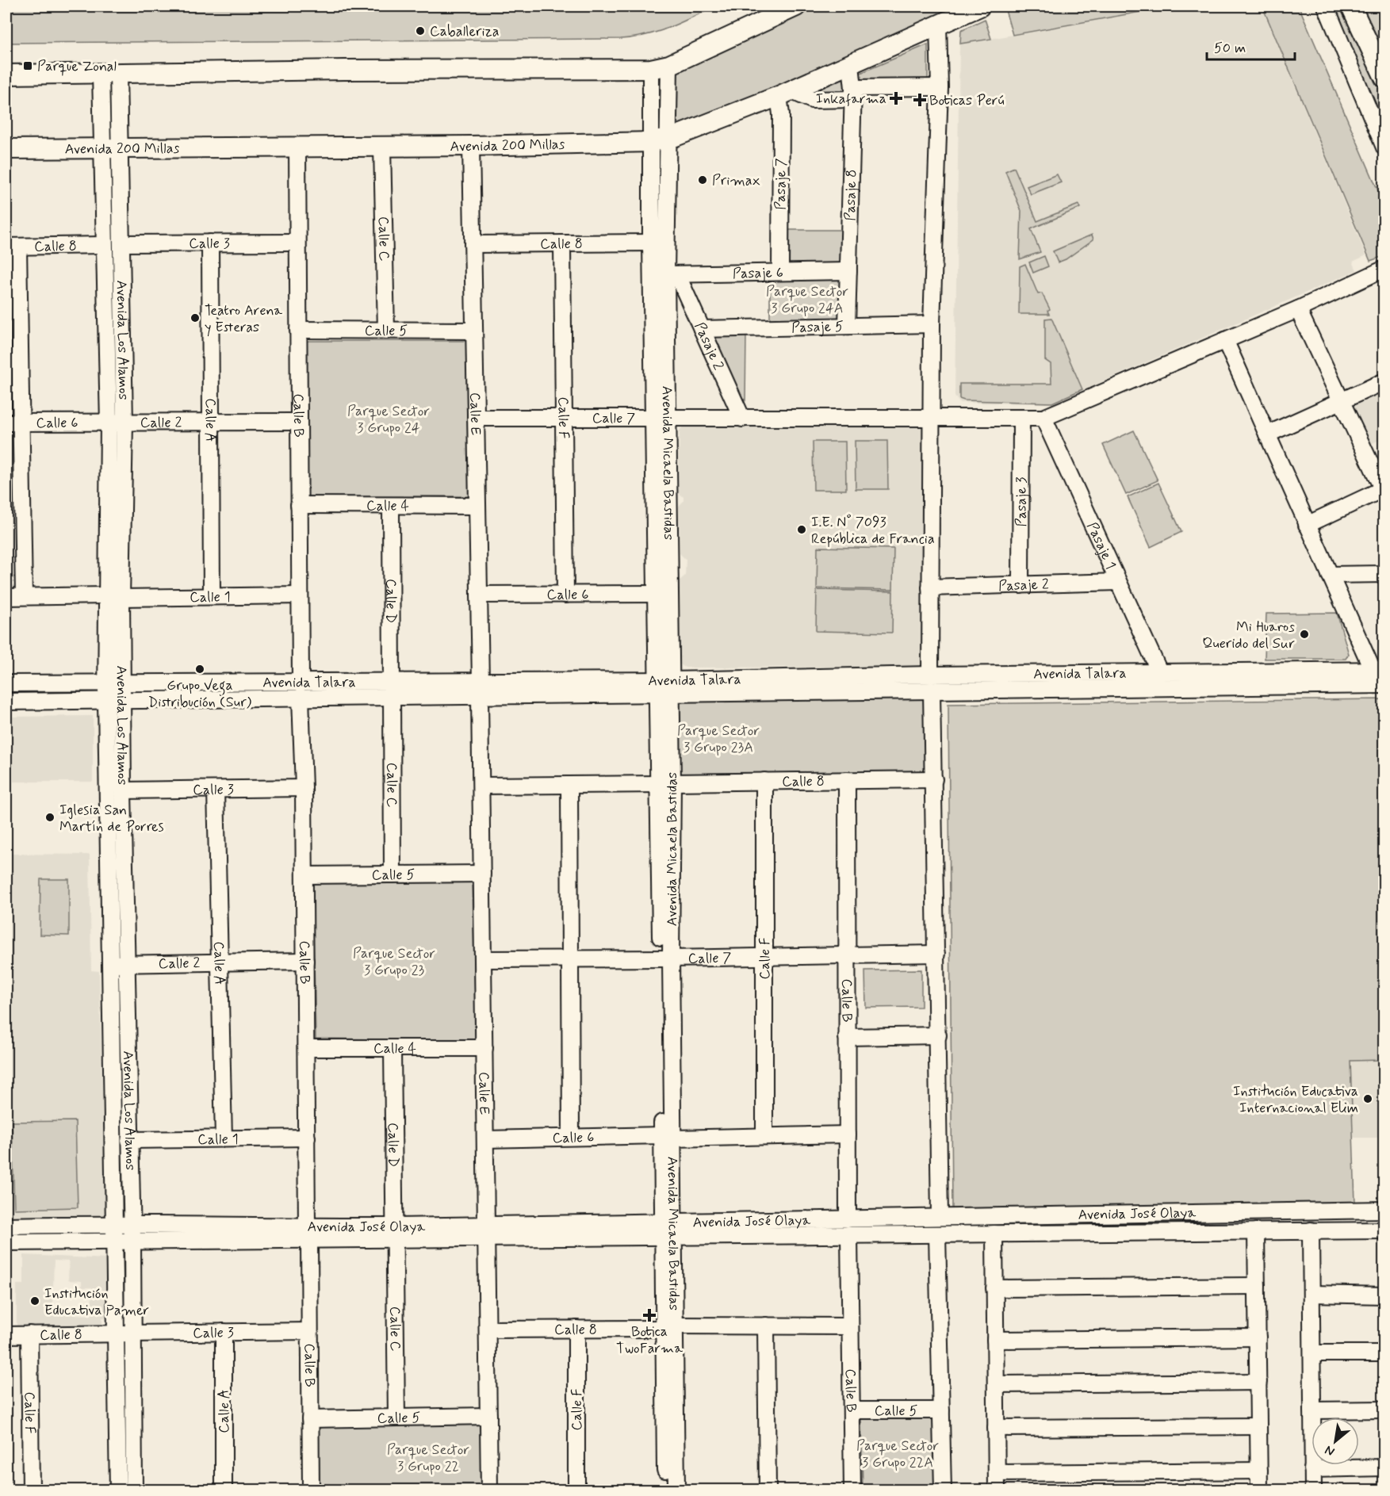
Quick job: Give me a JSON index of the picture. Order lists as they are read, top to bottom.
{
  "streets": {
    "main road": ["Avenida 200 Millas"],
    "street": [
      "Pasaje 7",
      "Pasaje 8",
      "Calle C",
      "Calle 3",
      "Calle 8",
      "Pasaje 6",
      "Pasaje 5",
      "Calle 5",
      "Avenida Los Alamos",
      "Pasaje 2",
      "Calle E",
      "Calle B",
      "Calle 7",
      "Calle F",
      "Calle A",
      "Calle 6",
      "Calle 2",
      "Avenida Micaela Bastidas",
      "Pasaje 3",
      "Calle 4",
      "Pasaje 1",
      "Calle 1",
      "Calle D",
      "Avenida Talara",
      "Avenida José Olaya"
    ]
  },
  "crossings": [
    ["Avenida 200 Millas", "Pasaje 7"],
    ["Avenida 200 Millas", "Pasaje 8"],
    ["Avenida 200 Millas", "Calle C"],
    ["Avenida 200 Millas", "Avenida Los Alamos"],
    ["Avenida 200 Millas", "Calle E"],
    ["Avenida 200 Millas", "Calle B"],
    ["Avenida 200 Millas", "Avenida Micaela Bastidas"],
    ["Pasaje 7", "Pasaje 6"],
    ["Pasaje 8", "Pasaje 6"],
    ["Pasaje 8", "Pasaje 5"],
    ["Calle C", "Calle 5"],
    ["Calle C", "Calle D"],
    ["Calle C", "Avenida Talara"],
    ["Calle C", "Avenida José Olaya"],
    ["Calle 3", "Calle 8"],
    ["Calle 3", "Avenida Los Alamos"],
    ["Calle 3", "Calle B"],
    ["Calle 3", "Calle A"],
    ["Calle 8", "Avenida Los Alamos"],
    ["Calle 8", "Calle E"],
    ["Calle 8", "Calle B"],
    ["Calle 8", "Calle F"],
    ["Calle 8", "Avenida Micaela Bastidas"],
    ["Pasaje 6", "Pasaje 2"],
    ["Pasaje 6", "Avenida Micaela Bastidas"],
    ["Pasaje 5", "Pasaje 2"],
    ["Calle 5", "Calle E"],
    ["Calle 5", "Calle B"],
    ["Avenida Los Alamos", "Calle 6"],
    ["Avenida Los Alamos", "Calle 2"],
    ["Avenida Los Alamos", "Calle 1"],
    ["Avenida Los Alamos", "Avenida Talara"],
    ["Avenida Los Alamos", "Avenida José Olaya"],
    ["Pasaje 2", "Calle 7"],
    ["Pasaje 2", "Avenida Micaela Bastidas"],
    ["Pasaje 2", "Pasaje 3"],
    ["Pasaje 2", "Pasaje 1"],
    ["Calle E", "Calle 7"],
    ["Calle E", "Calle 6"],
    ["Calle E", "Calle 4"],
    ["Calle E", "Avenida Talara"],
    ["Calle E", "Avenida José Olaya"],
    ["Calle B", "Calle 7"],
    ["Calle B", "Calle 6"],
    ["Calle B", "Calle 2"],
    ["Calle B", "Calle 4"],
    ["Calle B", "Calle 1"],
    ["Calle B", "Avenida Talara"],
    ["Calle B", "Avenida José Olaya"],
    ["Calle 7", "Calle F"],
    ["Calle 7", "Avenida Micaela Bastidas"],
    ["Calle 7", "Pasaje 3"],
    ["Calle 7", "Pasaje 1"],
    ["Calle F", "Calle 6"],
    ["Calle A", "Calle 2"],
    ["Calle A", "Calle 1"],
    ["Calle 6", "Calle 2"],
    ["Calle 6", "Avenida Micaela Bastidas"],
    ["Avenida Micaela Bastidas", "Avenida Talara"],
    ["Avenida Micaela Bastidas", "Avenida José Olaya"],
    ["Calle 4", "Calle D"],
    ["Pasaje 1", "Avenida Talara"],
    ["Calle D", "Avenida Talara"],
    ["Calle D", "Avenida José Olaya"]
  ],
  "parks": [
    "Parque Sector 3 Grupo 24A",
    "Parque Sector 3 Grupo 24",
    "Parque Sector 3 Grupo 23A",
    "Parque Sector 3 Grupo 23",
    "Parque Sector 3 Grupo 22A",
    "Parque Sector 3 Grupo 22"
  ],
  "places": {
    "other": [
      "Caballeriza",
      "Primax",
      "Teatro Arena y Esteras",
      "I.E. N° 7093 República de Francia",
      "Mi Huaros Querido del Sur",
      "Grupo Vega Distribución (Sur)",
      "Iglesia San Martín de Porres",
      "Institución Educativa Internacional Elim",
      "Institución Educativa Pamer"
    ],
    "transit": ["Parque Zonal"],
    "health": ["Inkafarma", "Boticas Perú", "Botica TwoFarma"]
  },
  "scale_bar": "50 m",
  "north": "bottom left"
}
